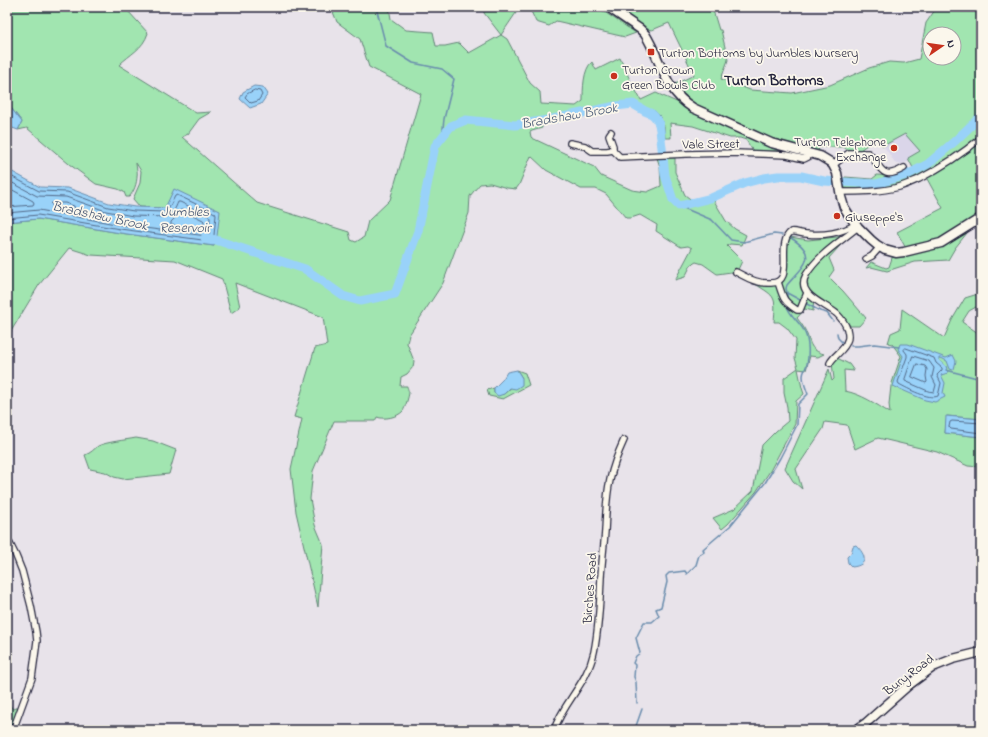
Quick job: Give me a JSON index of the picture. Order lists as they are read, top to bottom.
{
  "streets": {
    "street": ["Vale Street", "Birches Road", "Bury Road"]
  },
  "districts": ["Turton Bottoms"],
  "water": ["Bradshaw Brook", "Jumbles Reservoir"],
  "places": {
    "transit": ["Turton Bottoms by Jumbles Nursery"],
    "other": ["Turton Crown Green Bowls Club", "Turton Telephone Exchange", "Giuseppe's"]
  },
  "north": "right"
}
